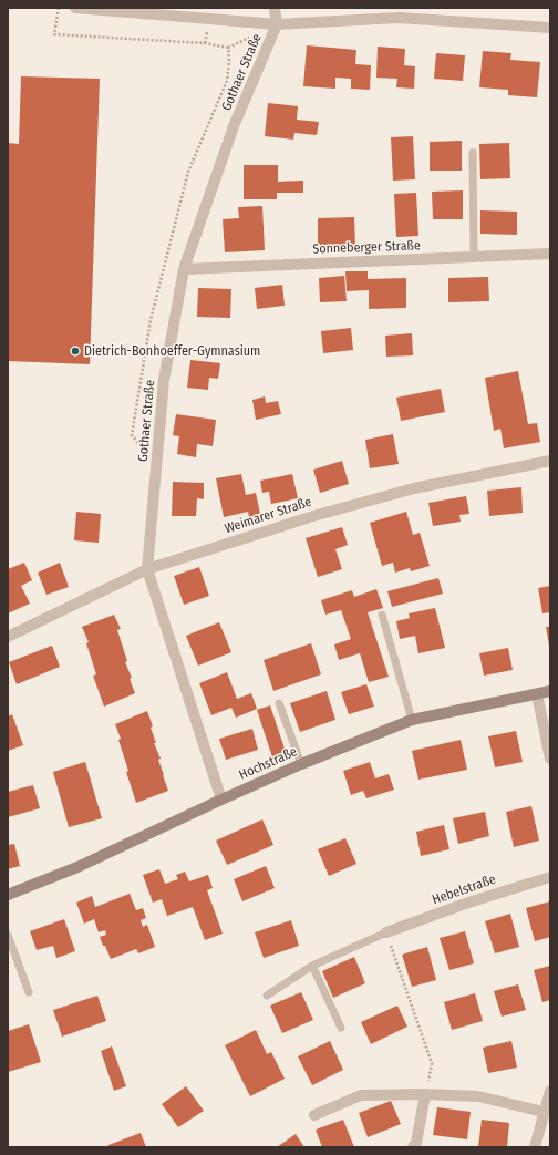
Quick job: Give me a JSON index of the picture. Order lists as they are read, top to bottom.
{
  "streets": {
    "street": [
      "Gothaer Straße",
      "Sonneberger Straße",
      "Weimarer Straße",
      "Hochstraße",
      "Hebelstraße"
    ]
  },
  "crossings": [
    ["Gothaer Straße", "Sonneberger Straße"],
    ["Gothaer Straße", "Weimarer Straße"],
    ["Gothaer Straße", "Hochstraße"]
  ],
  "places": ["Dietrich-Bonhoeffer-Gymnasium"]
}
